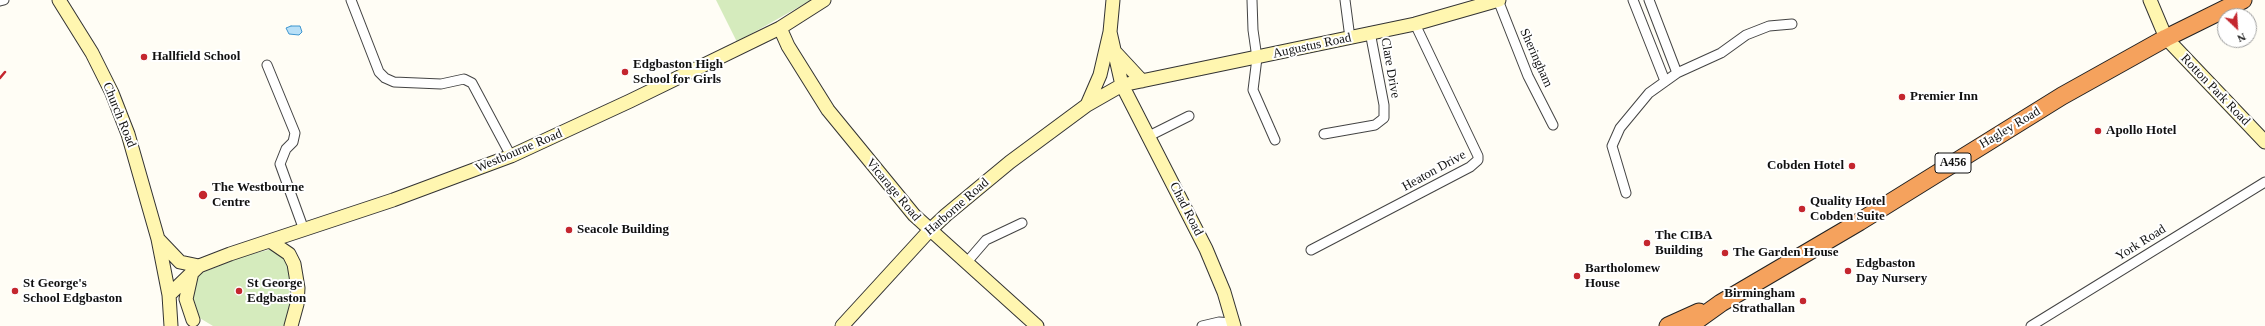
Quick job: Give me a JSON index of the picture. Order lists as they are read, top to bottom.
{
  "streets": {
    "highway": ["Hagley Road", "A456"],
    "main road": [
      "Augustus Road",
      "Rotton Park Road",
      "Church Road",
      "Westbourne Road",
      "Vicarage Road",
      "Harborne Road",
      "Chad Road"
    ],
    "street": [
      "Sheringham",
      "Clare Drive",
      "Heaton Drive",
      "York Road"
    ]
  },
  "crossings": [
    ["Augustus Road", "Sheringham"],
    ["Augustus Road", "Clare Drive"],
    ["Augustus Road", "Heaton Drive"],
    ["Augustus Road", "Harborne Road"],
    ["Augustus Road", "Chad Road"],
    ["Rotton Park Road", "Hagley Road"],
    ["Westbourne Road", "Vicarage Road"],
    ["Vicarage Road", "Harborne Road"],
    ["Harborne Road", "Chad Road"]
  ],
  "places": [
    "Hallfield School",
    "Edgbaston High School for Girls",
    "Premier Inn",
    "Apollo Hotel",
    "Cobden Hotel",
    "The Westbourne Centre",
    "Quality Hotel Cobden Suite",
    "Seacole Building",
    "The CIBA Building",
    "The Garden House",
    "Edgbaston Day Nursery",
    "Bartholomew House",
    "St George's School Edgbaston",
    "St George Edgbaston",
    "Birmingham Strathallan"
  ],
  "north": "bottom right"
}
